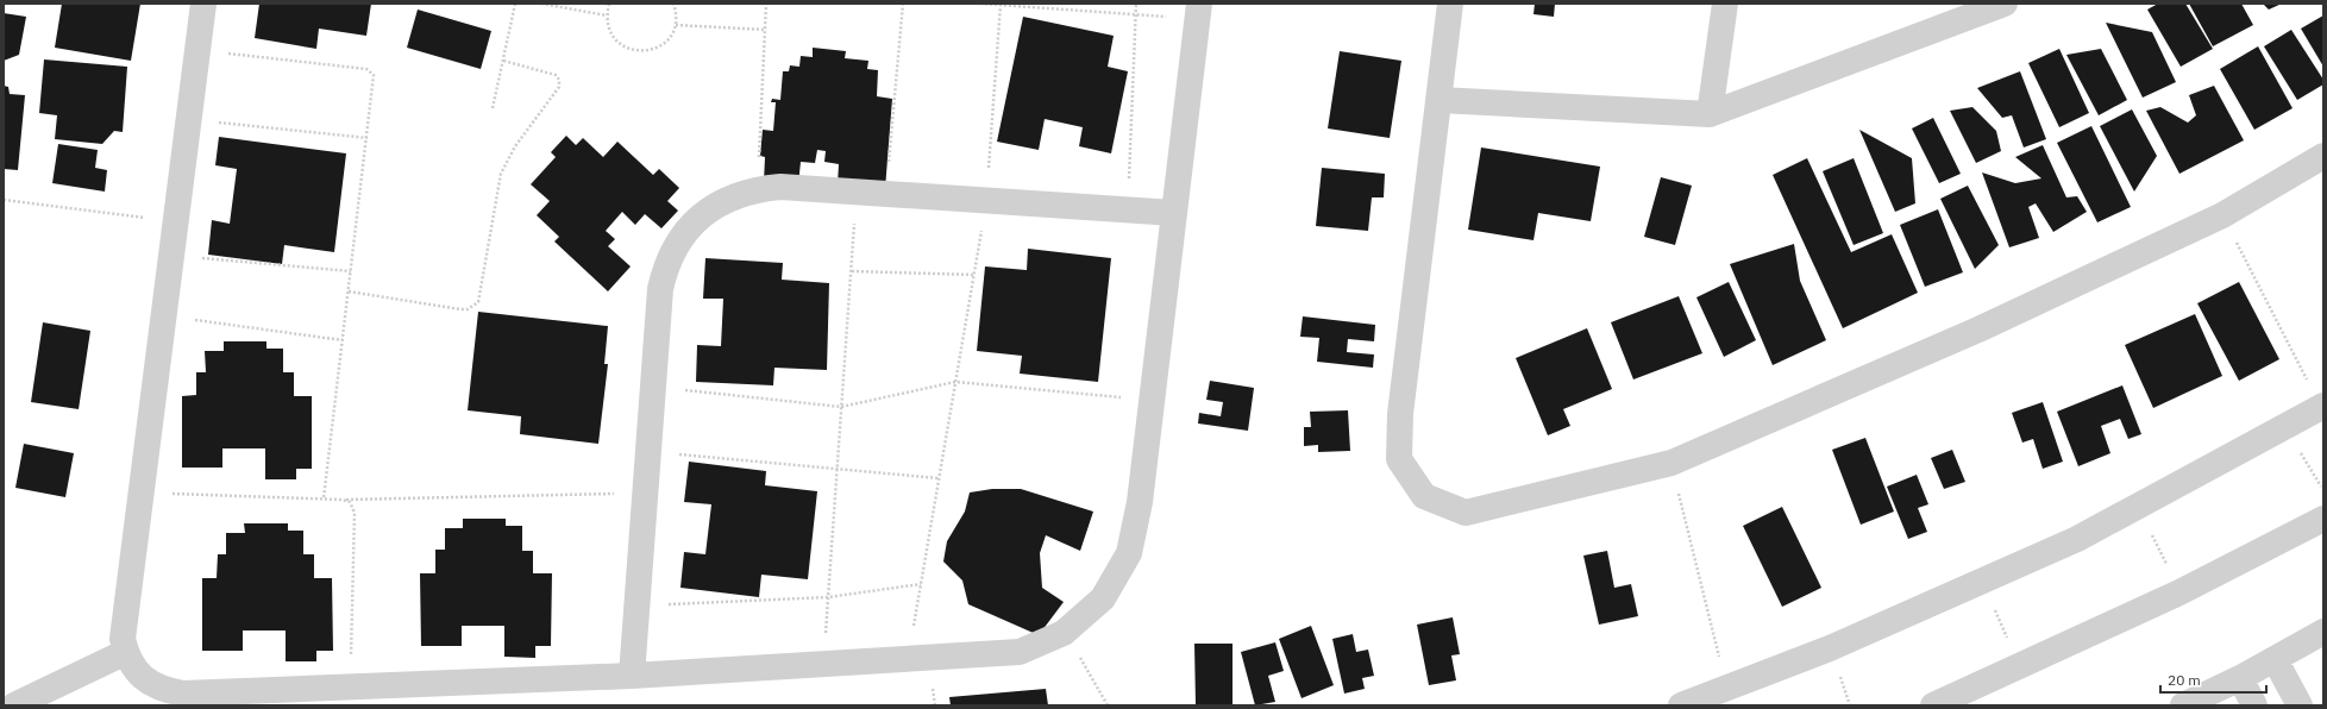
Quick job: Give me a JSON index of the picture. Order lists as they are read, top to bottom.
{
  "scale_bar": "20 m"
}
